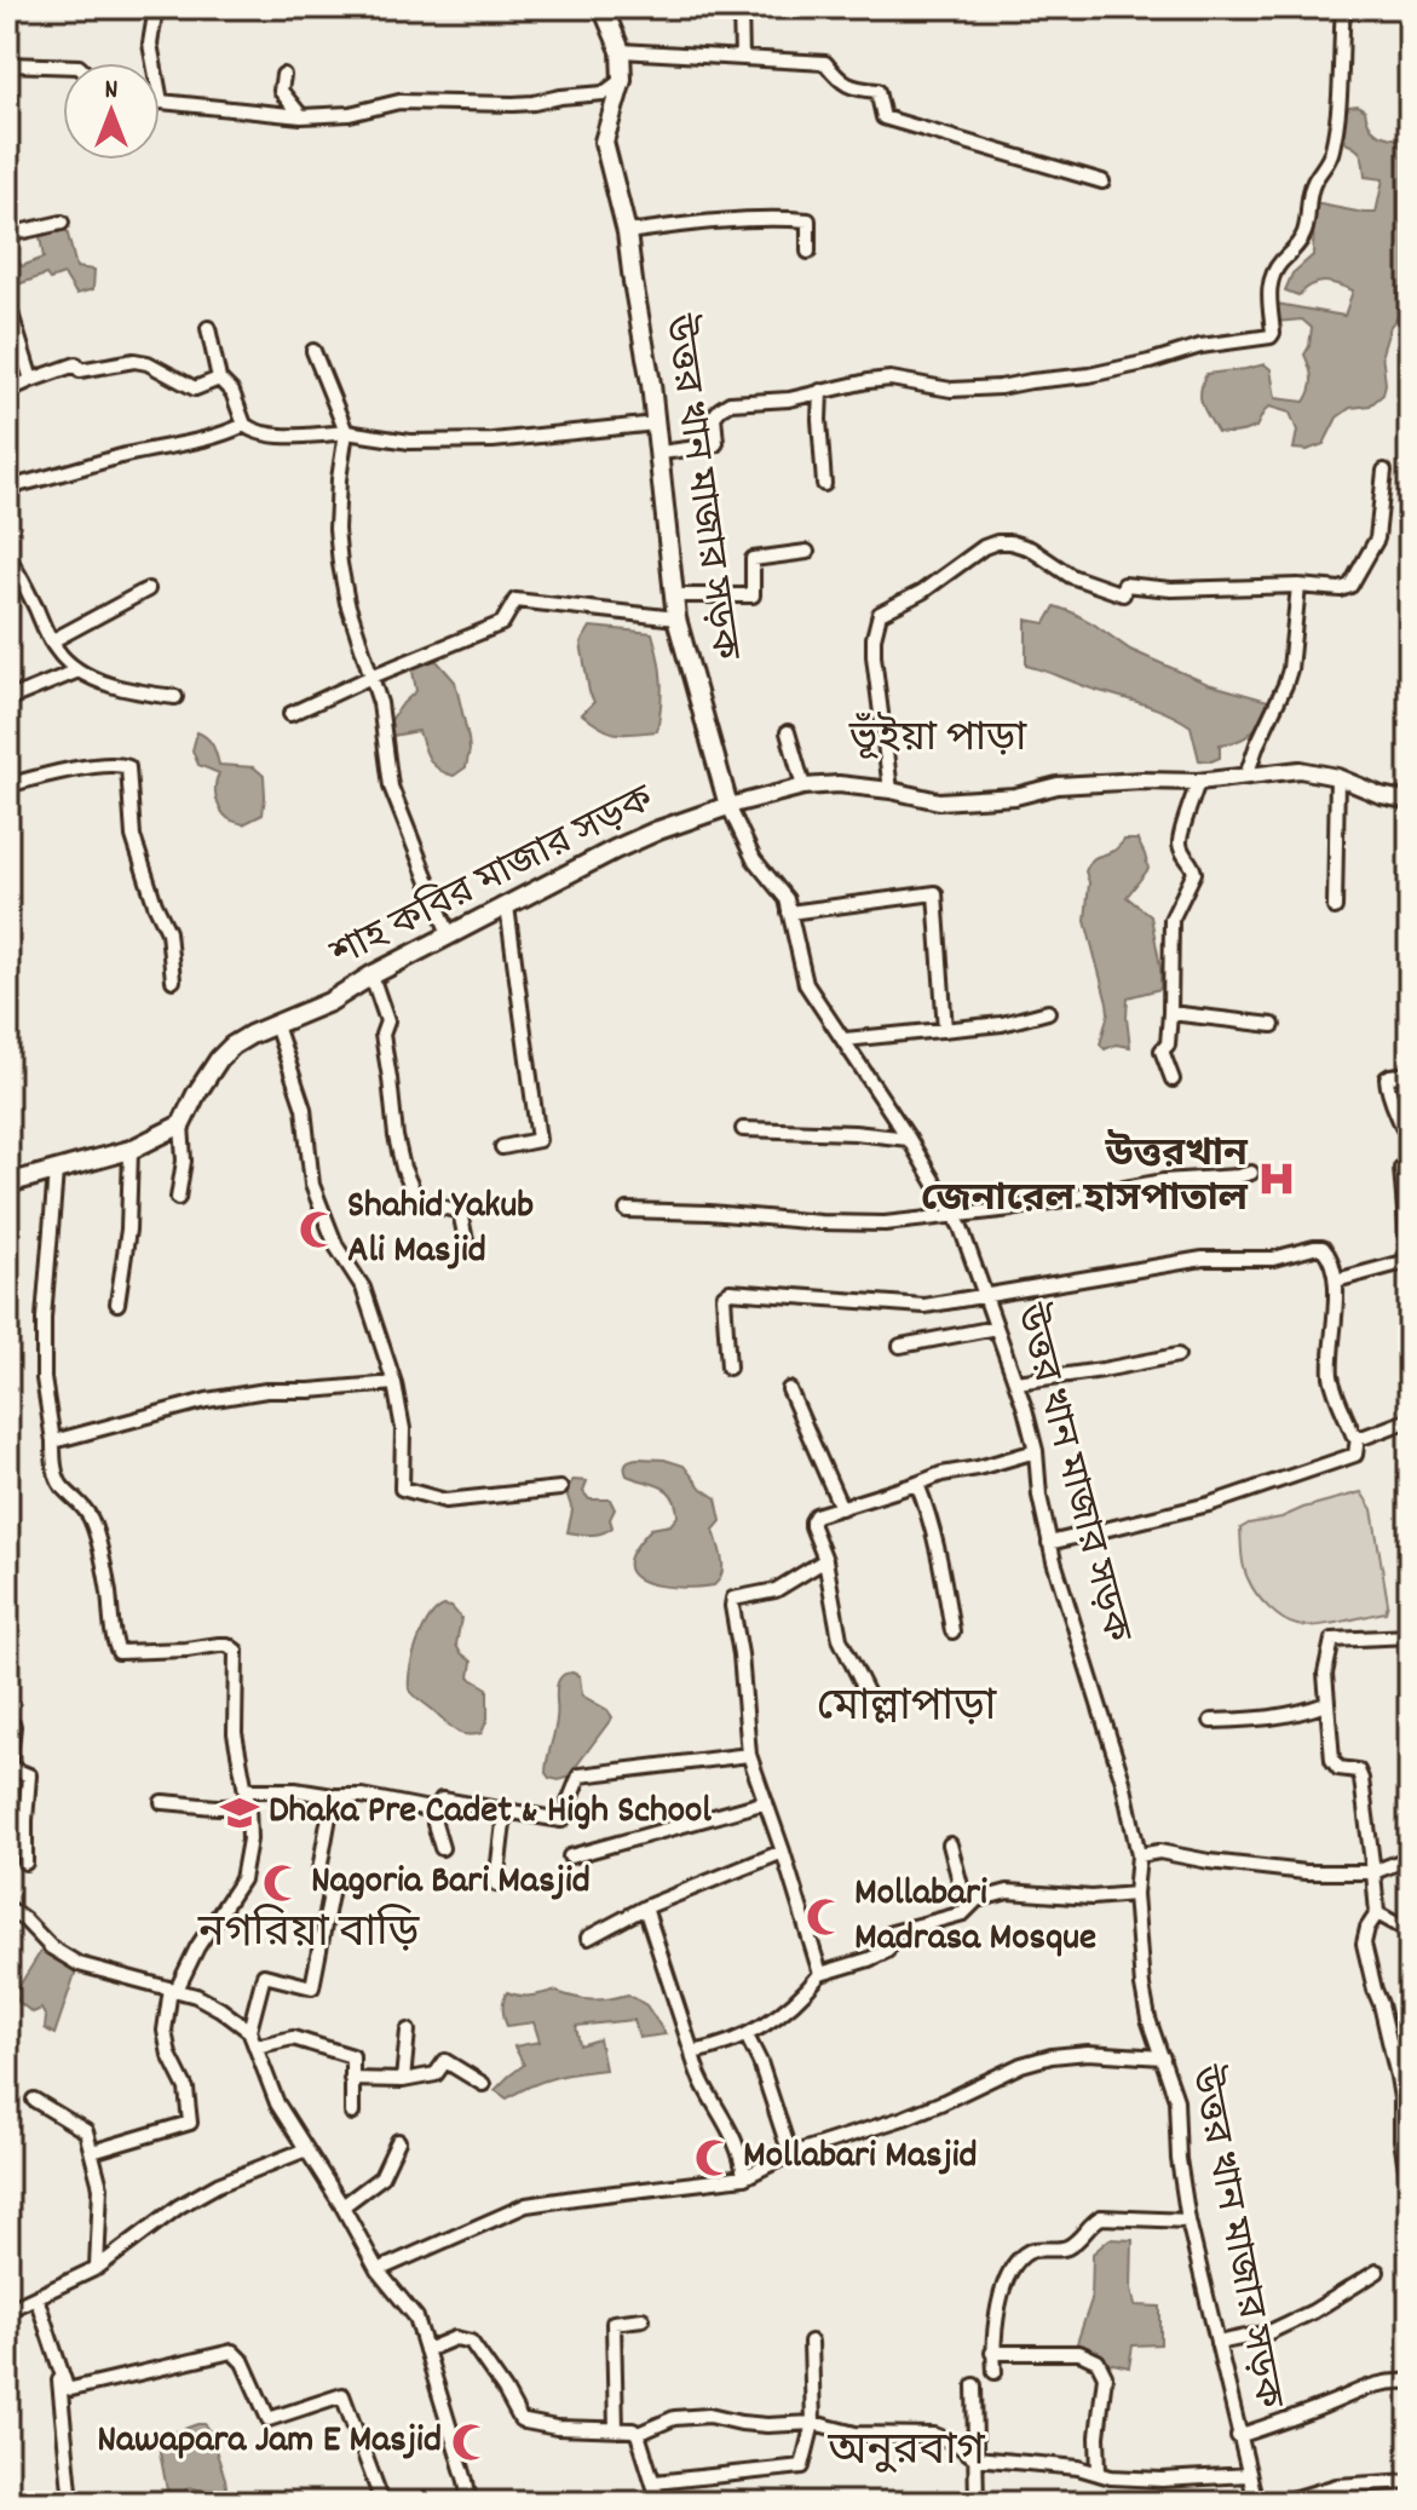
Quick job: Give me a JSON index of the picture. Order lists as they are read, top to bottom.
{
  "streets": {
    "main road": ["উত্তর খান মাজার সড়ক", "শাহ কবির মাজার সড়ক"]
  },
  "crossings": [
    ["উত্তর খান মাজার সড়ক", "শাহ কবির মাজার সড়ক"]
  ],
  "districts": [
    "ভূঁইয়া পাড়া",
    "মোল্লাপাড়া",
    "নগরিয়া বাড়ি",
    "অনুরবাগ"
  ],
  "places": {
    "hospital": ["উত্তরখান জেনারেল হাসপাতাল"],
    "mosque": [
      "Shahid Yakub Ali Masjid",
      "Nagoria Bari Masjid",
      "Mollabari Madrasa Mosque",
      "Mollabari Masjid",
      "Nawapara Jam E Masjid"
    ],
    "school or university": ["Dhaka Pre Cadet & High School"]
  },
  "north": "top"
}
